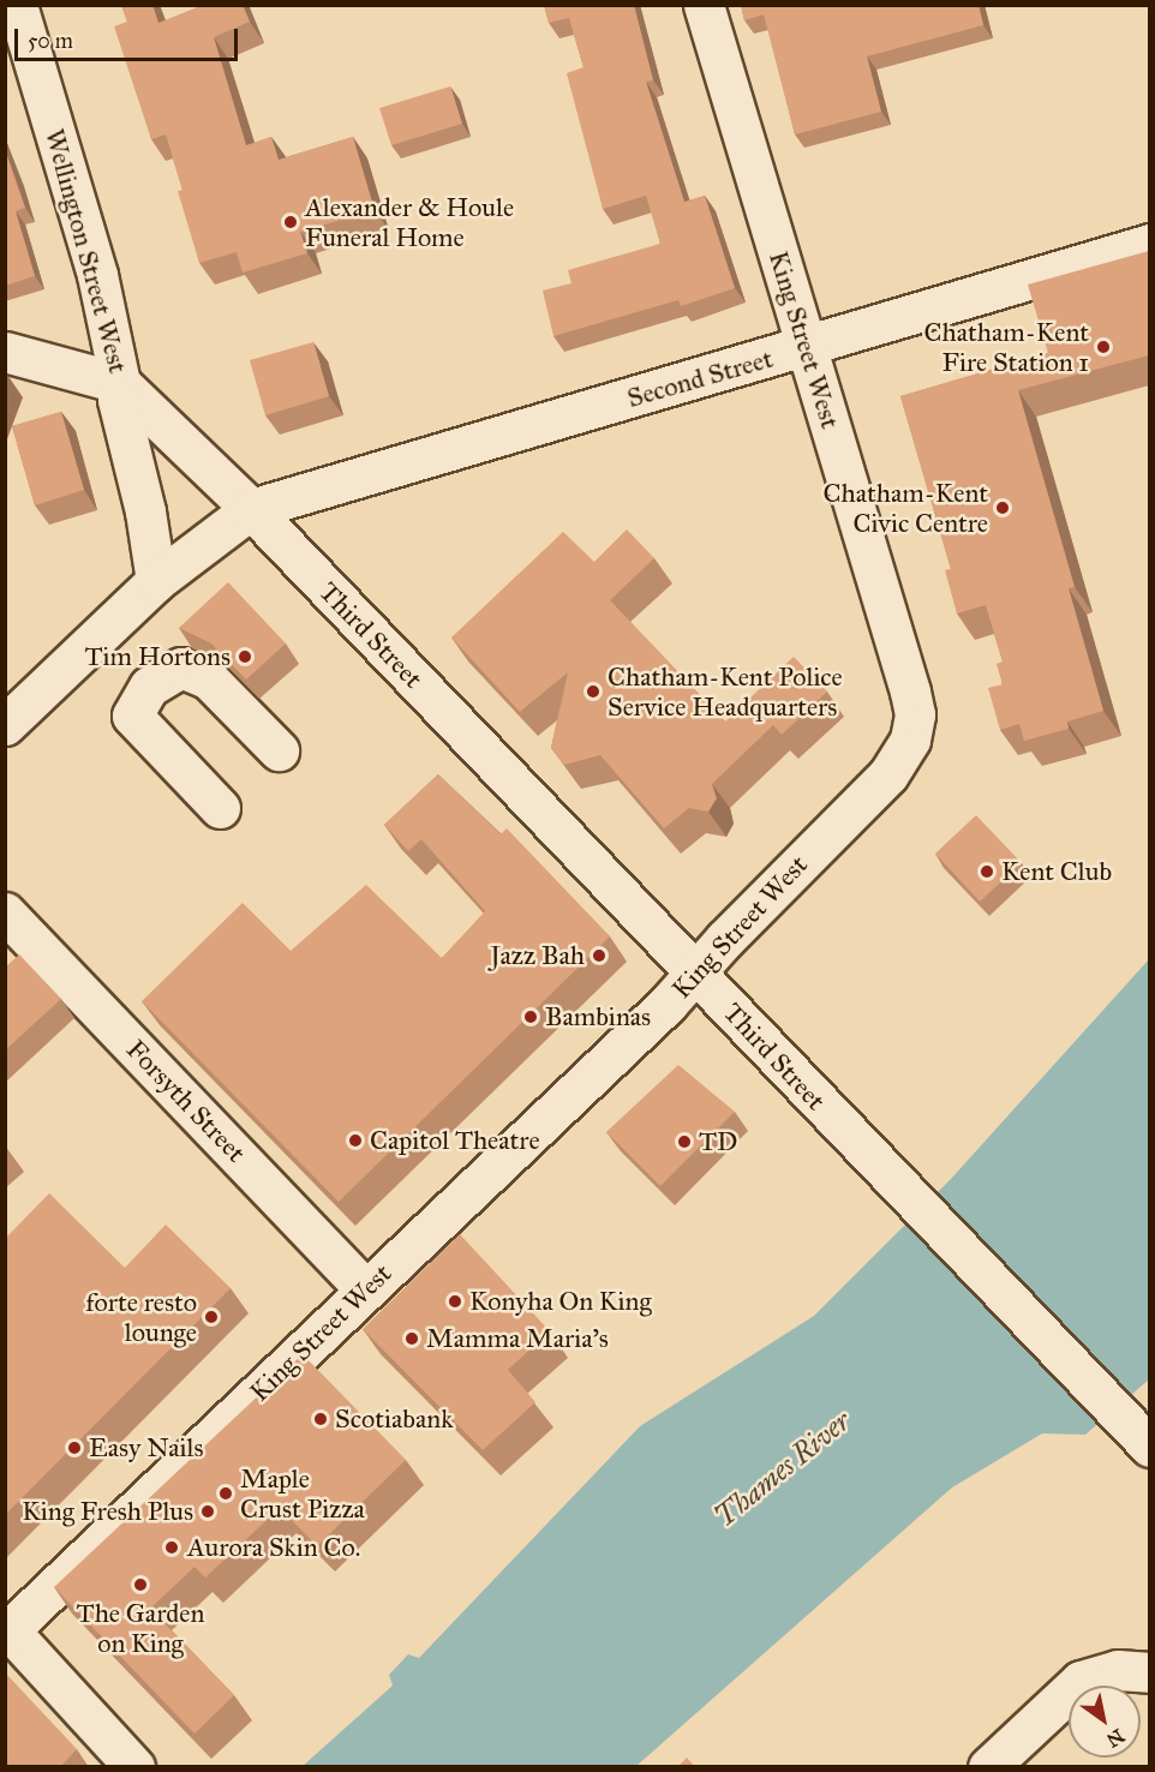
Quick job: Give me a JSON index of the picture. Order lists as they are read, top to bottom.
{
  "streets": {
    "street": [
      "Wellington Street West",
      "King Street West",
      "Second Street",
      "Third Street",
      "Forsyth Street"
    ]
  },
  "crossings": [
    ["Wellington Street West", "Second Street"],
    ["Wellington Street West", "Third Street"],
    ["King Street West", "Second Street"],
    ["King Street West", "Third Street"],
    ["King Street West", "Forsyth Street"],
    ["Second Street", "Third Street"]
  ],
  "water": ["Thames River"],
  "places": [
    "Alexander & Houle Funeral Home",
    "Chatham-Kent Fire Station 1",
    "Chatham-Kent Civic Centre",
    "Tim Hortons",
    "Chatham-Kent Police Service Headquarters",
    "Kent Club",
    "Jazz Bah",
    "Bambinas",
    "Capitol Theatre",
    "TD",
    "Konyha On King",
    "forte resto lounge",
    "Mamma Maria's",
    "Scotiabank",
    "Easy Nails",
    "Maple Crust Pizza",
    "King Fresh Plus",
    "Aurora Skin Co.",
    "The Garden on King"
  ],
  "scale_bar": "50 m",
  "north": "bottom right"
}
